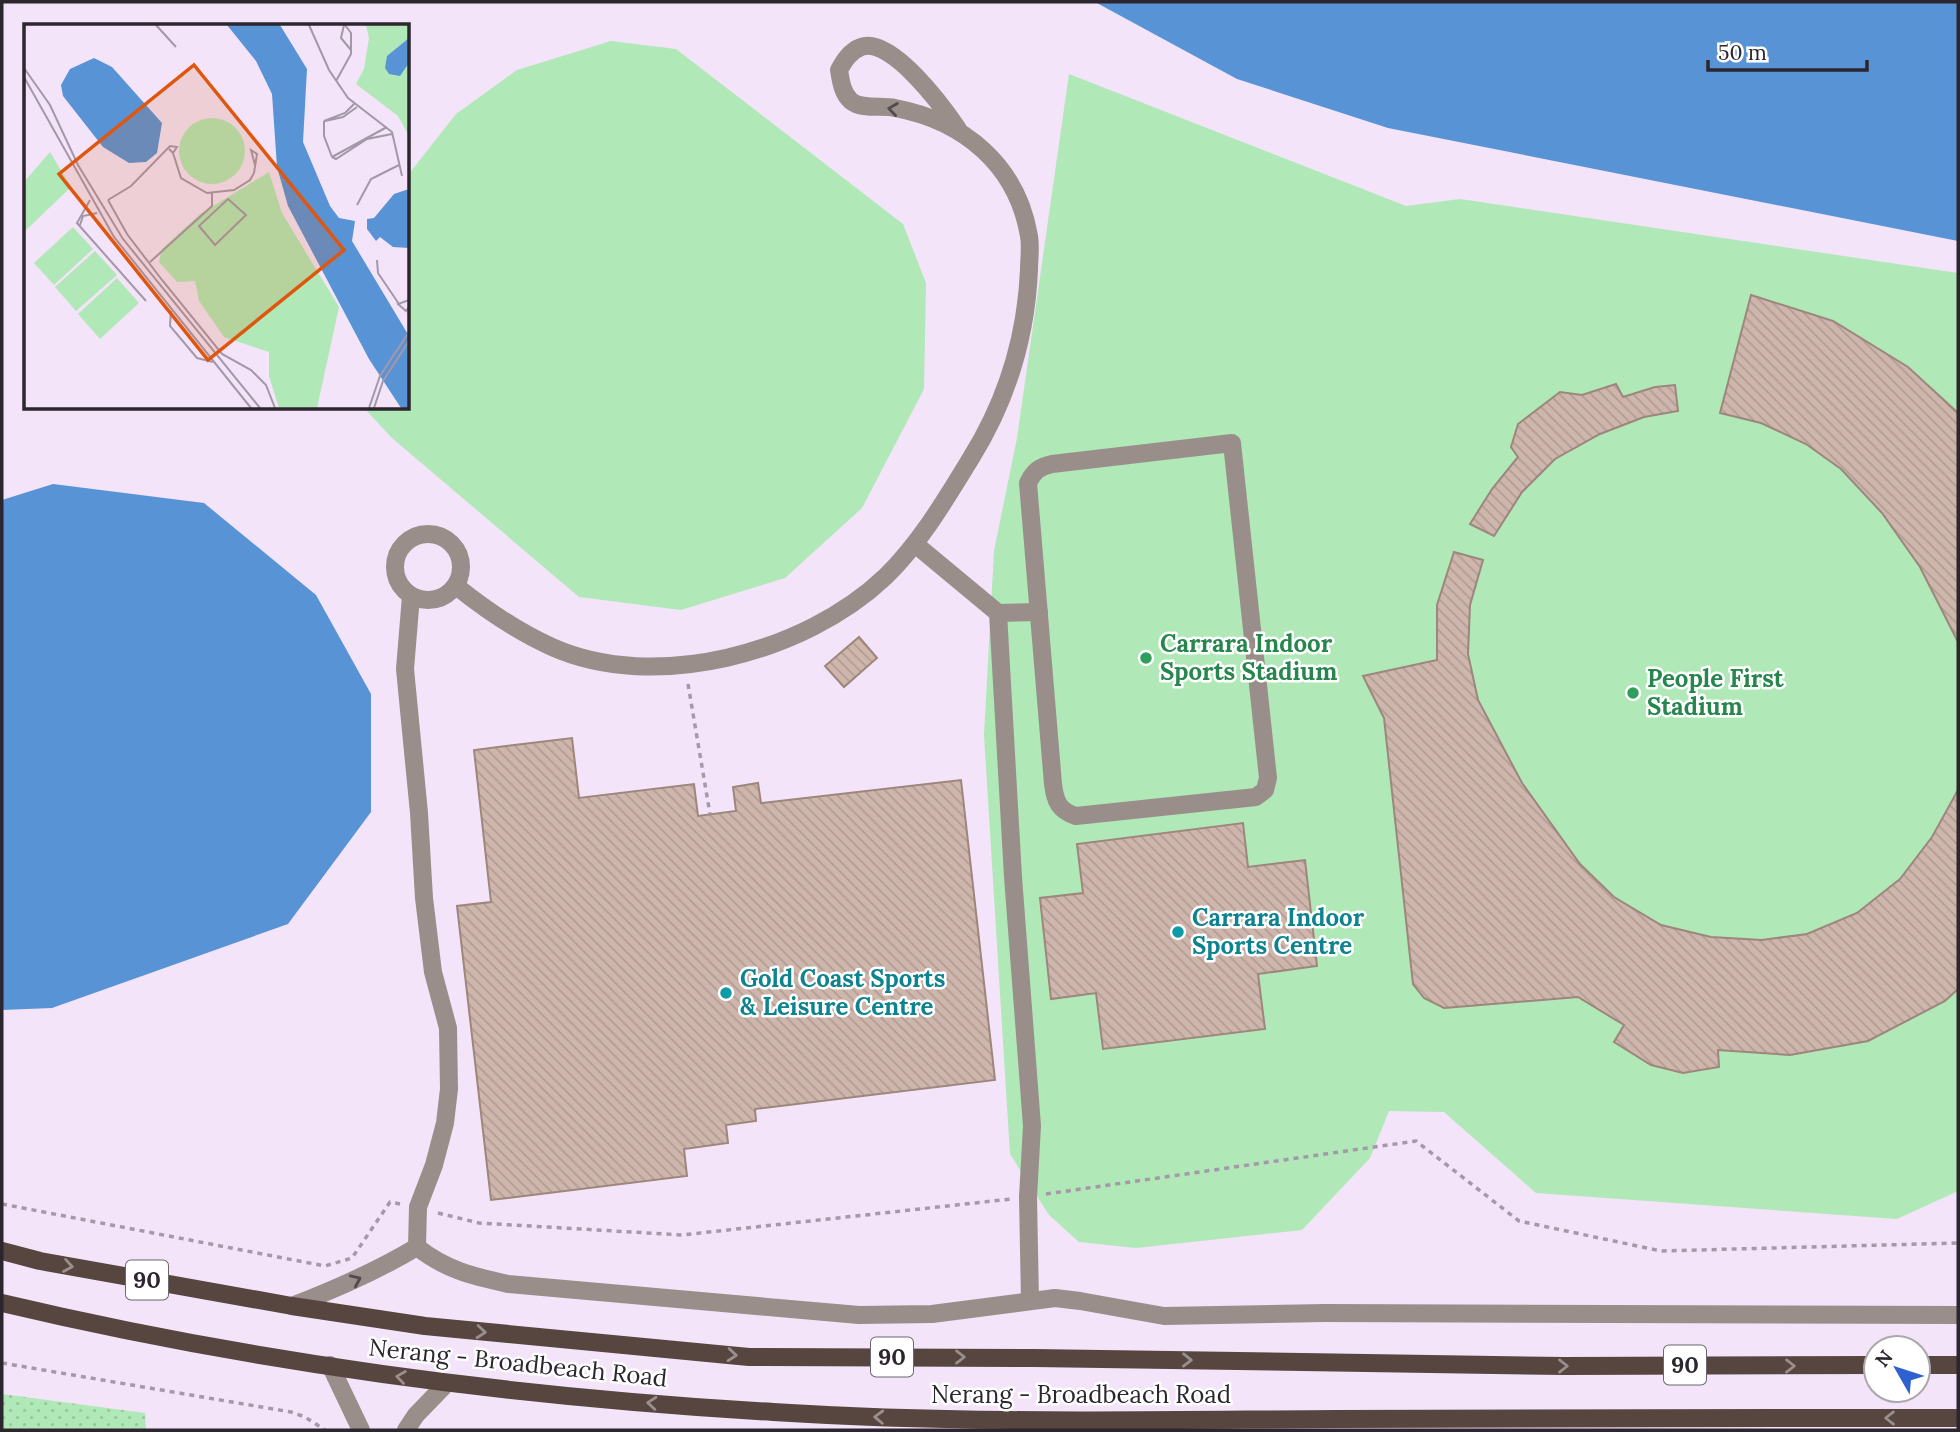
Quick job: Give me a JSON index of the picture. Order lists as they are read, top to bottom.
{
  "streets": {
    "main road": ["90", "Nerang - Broadbeach Road"]
  },
  "places": [
    "Carrara Indoor Sports Stadium",
    "People First Stadium",
    "Carrara Indoor Sports Centre",
    "Gold Coast Sports & Leisure Centre"
  ],
  "scale_bar": "50 m",
  "north": "top left"
}
